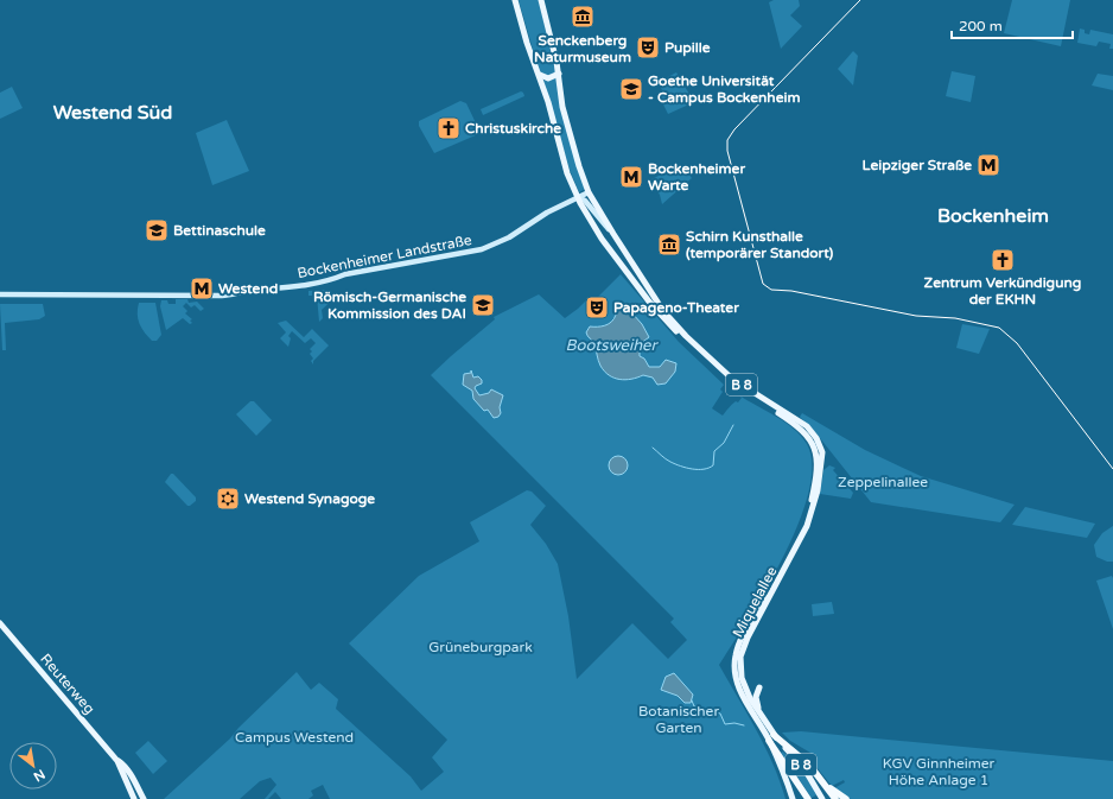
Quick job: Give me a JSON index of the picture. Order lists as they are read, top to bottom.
{
  "streets": {
    "main road": [
      "Bockenheimer Landstraße",
      "B 8",
      "Miquelallee",
      "Reuterweg"
    ]
  },
  "crossings": [
    ["Bockenheimer Landstraße", "B 8"],
    ["B 8", "Miquelallee"]
  ],
  "districts": ["Westend Süd", "Bockenheim"],
  "water": ["Bootsweiher"],
  "parks": [
    "Zeppelinallee",
    "Grüneburgpark",
    "Botanischer Garten",
    "Campus Westend",
    "KGV Ginnheimer Höhe Anlage 1"
  ],
  "places": {
    "museum": ["Senckenberg Naturmuseum", "Schirn Kunsthalle (temporärer Standort)"],
    "theatre": ["Pupille", "Papageno-Theater"],
    "school or university": ["Goethe Universität - Campus Bockenheim", "Bettinaschule", "Römisch-Germanische Kommission des DAI"],
    "church": ["Christuskirche", "Zentrum Verkündigung der EKHN"],
    "metro station": ["Leipziger Straße", "Bockenheimer Warte", "Westend"],
    "synagogue": ["Westend Synagoge"]
  },
  "scale_bar": "200 m",
  "north": "bottom right"
}
